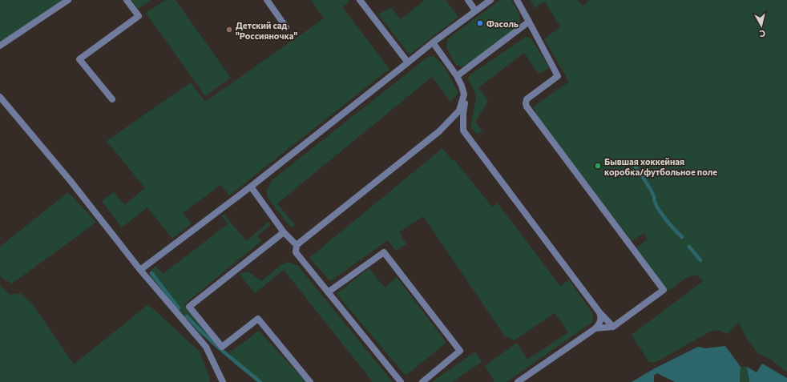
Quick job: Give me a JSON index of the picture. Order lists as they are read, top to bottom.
{
  "places": ["Фасоль", "Детский сад \"Россияночка\"", "Бывшая хоккейная коробка/футбольное поле"],
  "north": "bottom"
}
